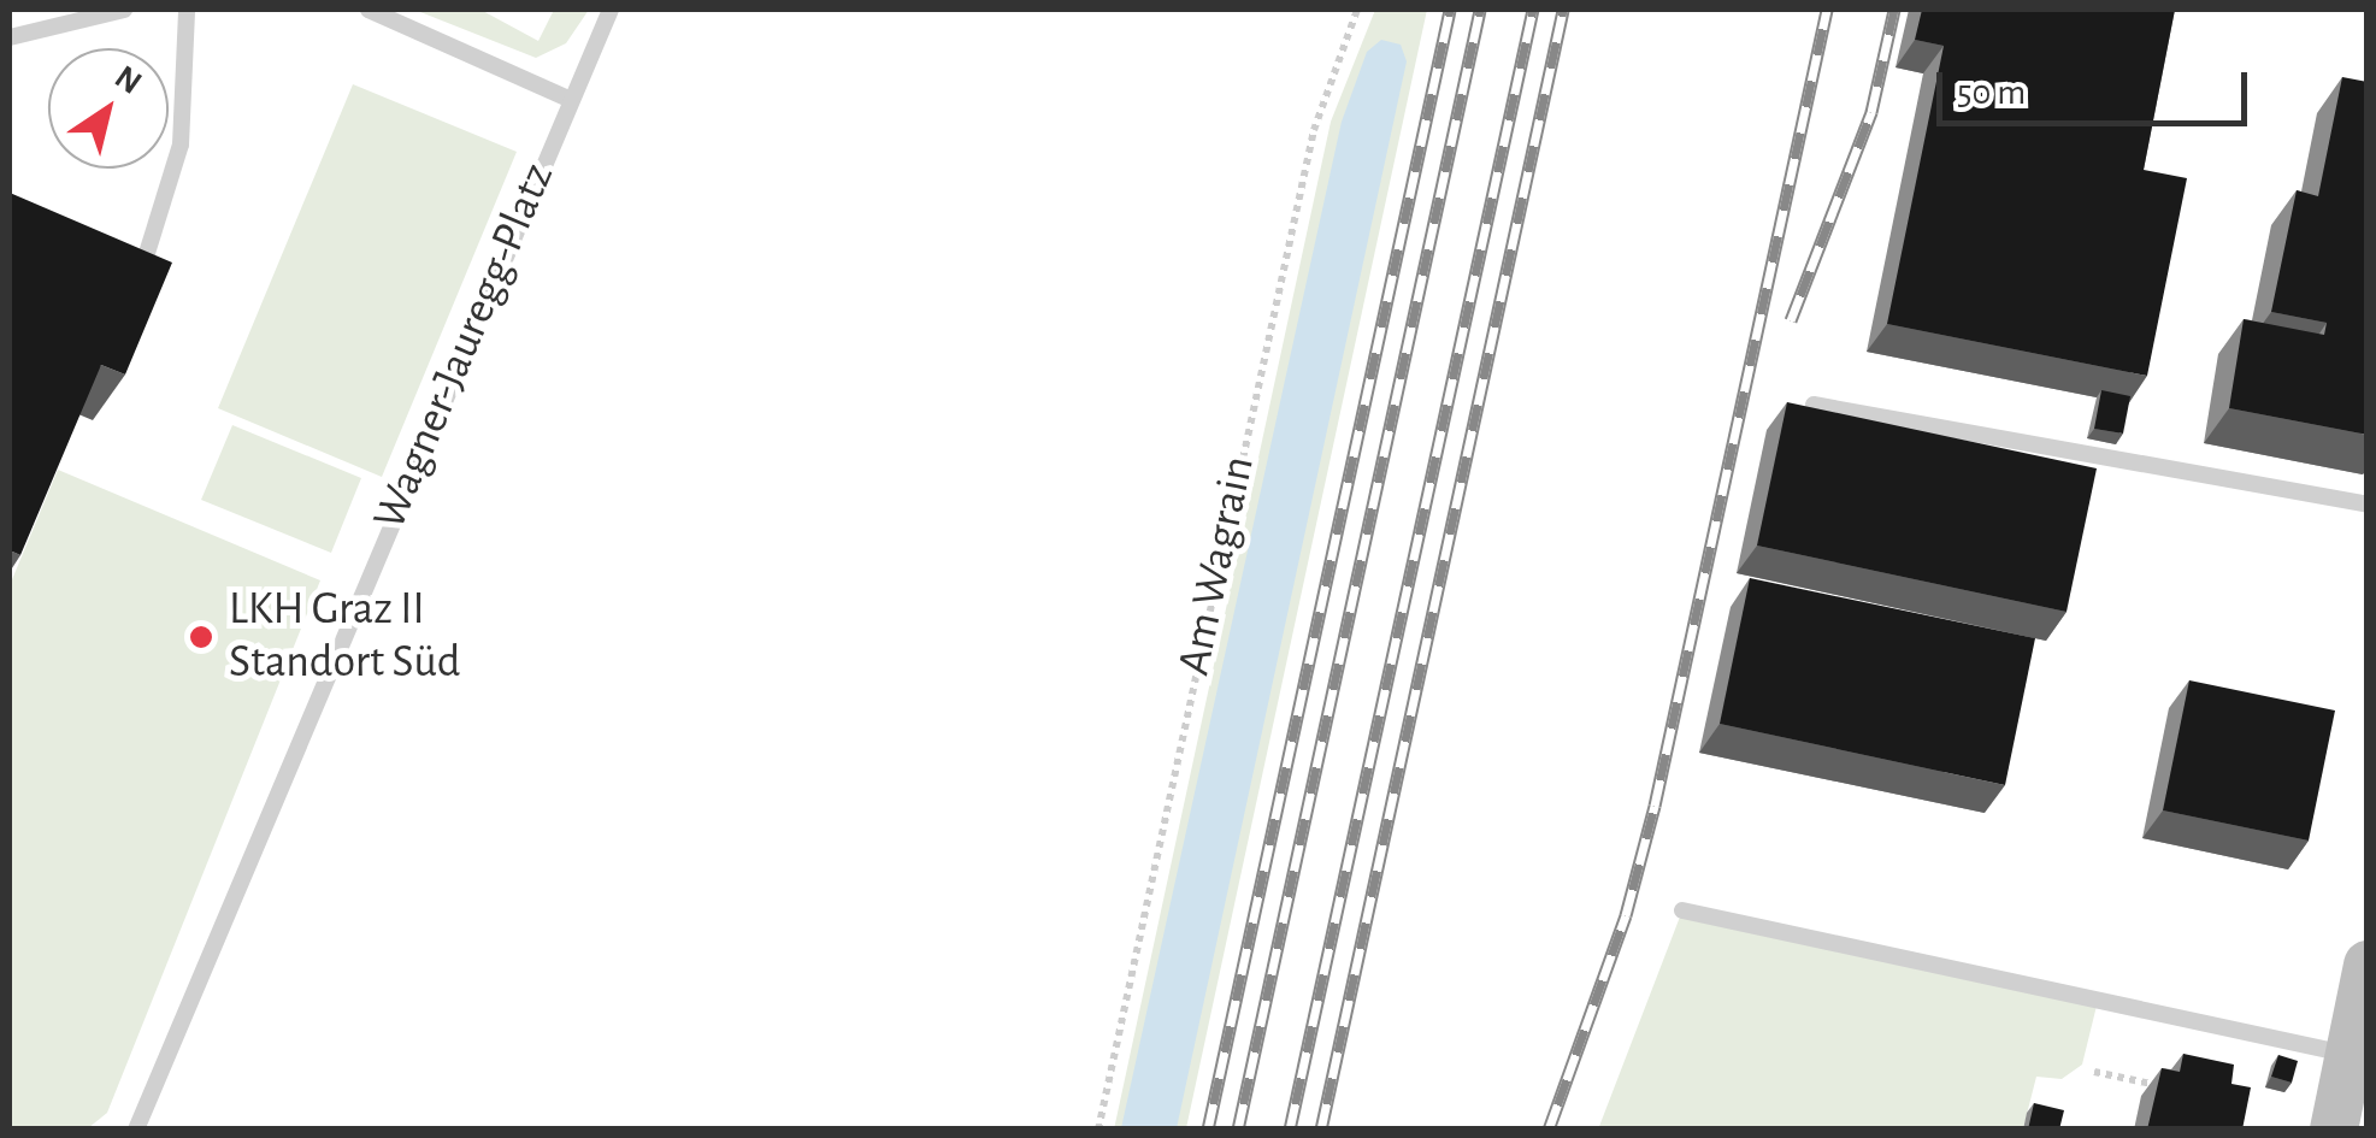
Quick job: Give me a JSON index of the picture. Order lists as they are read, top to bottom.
{
  "streets": {
    "lane": ["Wagner-Jauregg-Platz"],
    "path": ["Am Wagrain"]
  },
  "places": ["LKH Graz II Standort Süd"],
  "scale_bar": "50 m",
  "north": "top right"
}
